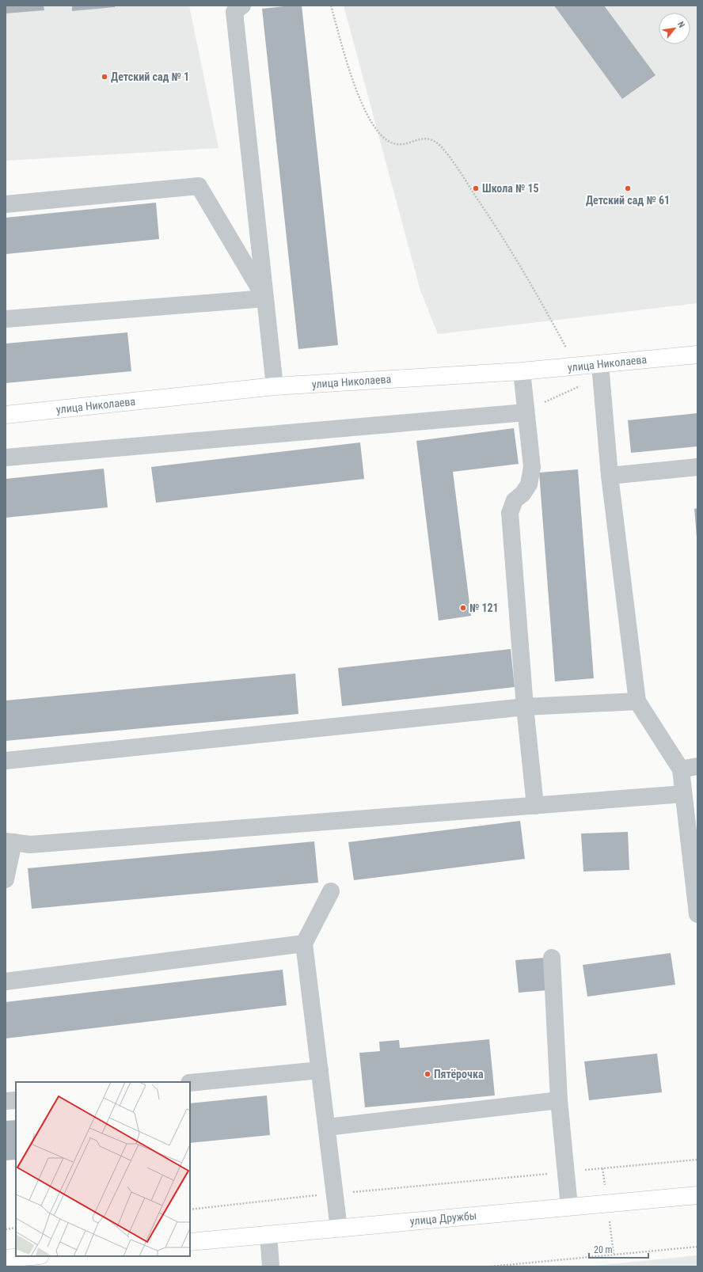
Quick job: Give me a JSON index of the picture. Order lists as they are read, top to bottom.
{
  "streets": {
    "main road": ["улица Николаева", "улица Дружбы"]
  },
  "places": [
    "Детский сад № 1",
    "Школа № 15",
    "Детский сад № 61",
    "№ 121",
    "Пятёрочка"
  ],
  "scale_bar": "20 m",
  "north": "top right"
}
